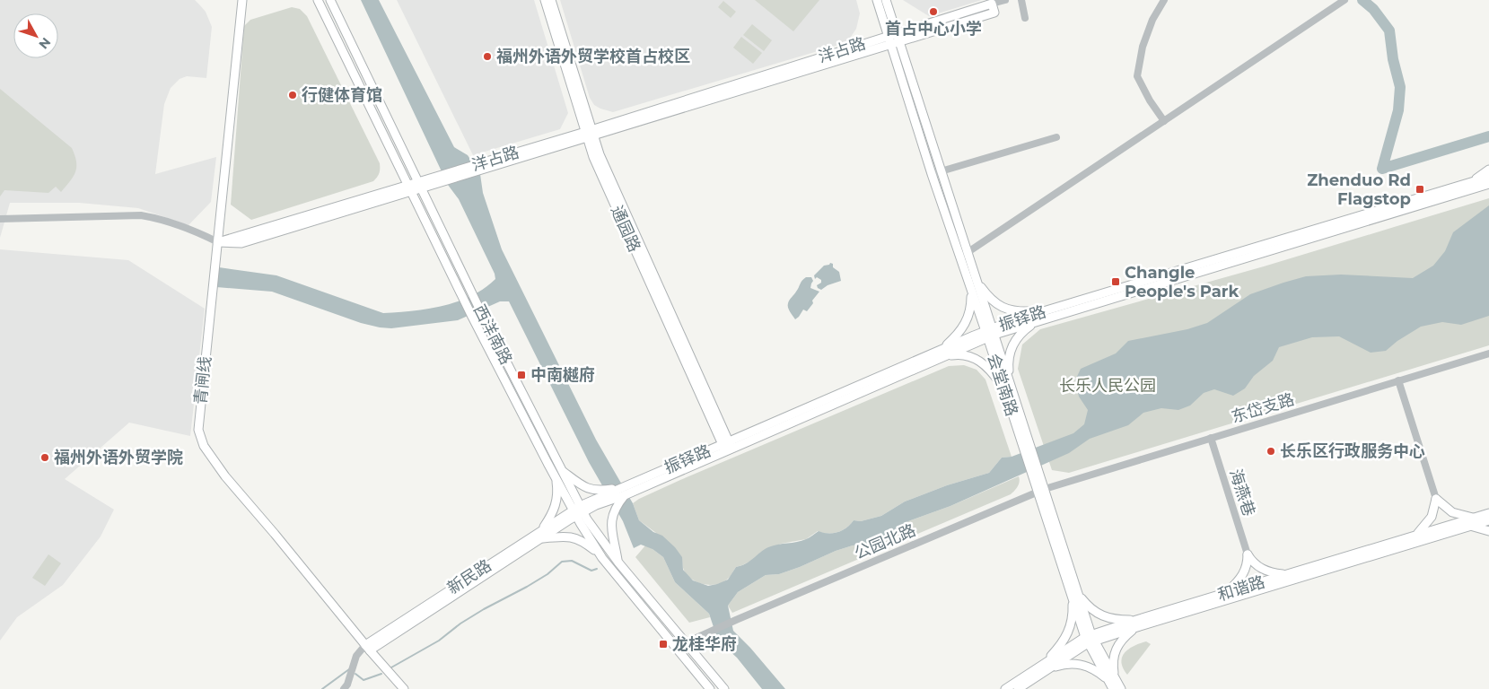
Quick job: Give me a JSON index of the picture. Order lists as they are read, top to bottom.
{
  "streets": {
    "main road": [
      "洋占路",
      "通园路",
      "振铎路",
      "西洋南路",
      "青闸线",
      "会堂南路",
      "新民路",
      "和谐路"
    ],
    "street": ["东岱支路", "海燕巷", "公园北路"]
  },
  "crossings": [
    ["洋占路", "通园路"],
    ["洋占路", "西洋南路"],
    ["洋占路", "青闸线"],
    ["洋占路", "会堂南路"],
    ["通园路", "振铎路"],
    ["振铎路", "西洋南路"],
    ["振铎路", "会堂南路"],
    ["振铎路", "新民路"],
    ["西洋南路", "公园北路"],
    ["西洋南路", "新民路"],
    ["青闸线", "新民路"],
    ["会堂南路", "东岱支路"],
    ["会堂南路", "公园北路"],
    ["会堂南路", "和谐路"],
    ["东岱支路", "海燕巷"],
    ["东岱支路", "公园北路"]
  ],
  "parks": ["长乐人民公园"],
  "places": {
    "other": [
      "首占中心小学",
      "福州外语外贸学校首占校区",
      "行健体育馆",
      "长乐区行政服务中心",
      "福州外语外贸学院"
    ],
    "transit": [
      "Zhenduo Rd Flagstop",
      "Changle People's Park",
      "中南樾府",
      "龙桂华府"
    ]
  },
  "north": "bottom right"
}
